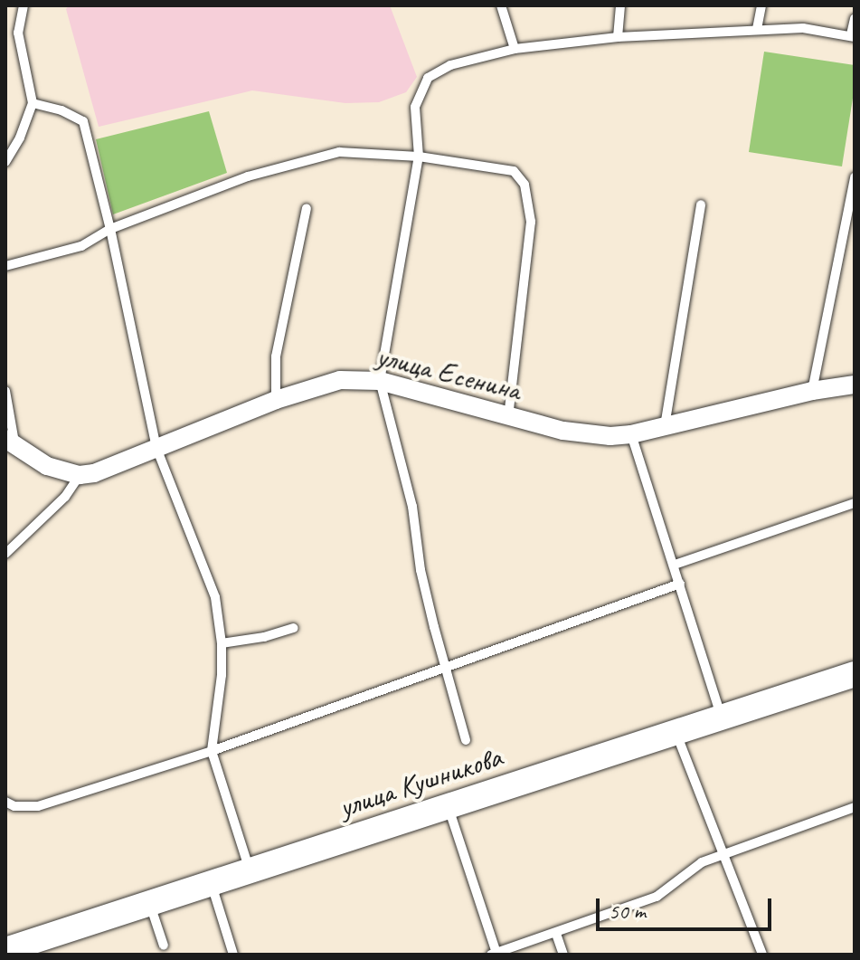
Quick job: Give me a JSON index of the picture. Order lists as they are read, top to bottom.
{
  "streets": {
    "street": ["улица Есенина", "улица Кушникова"]
  },
  "scale_bar": "50 m"
}
